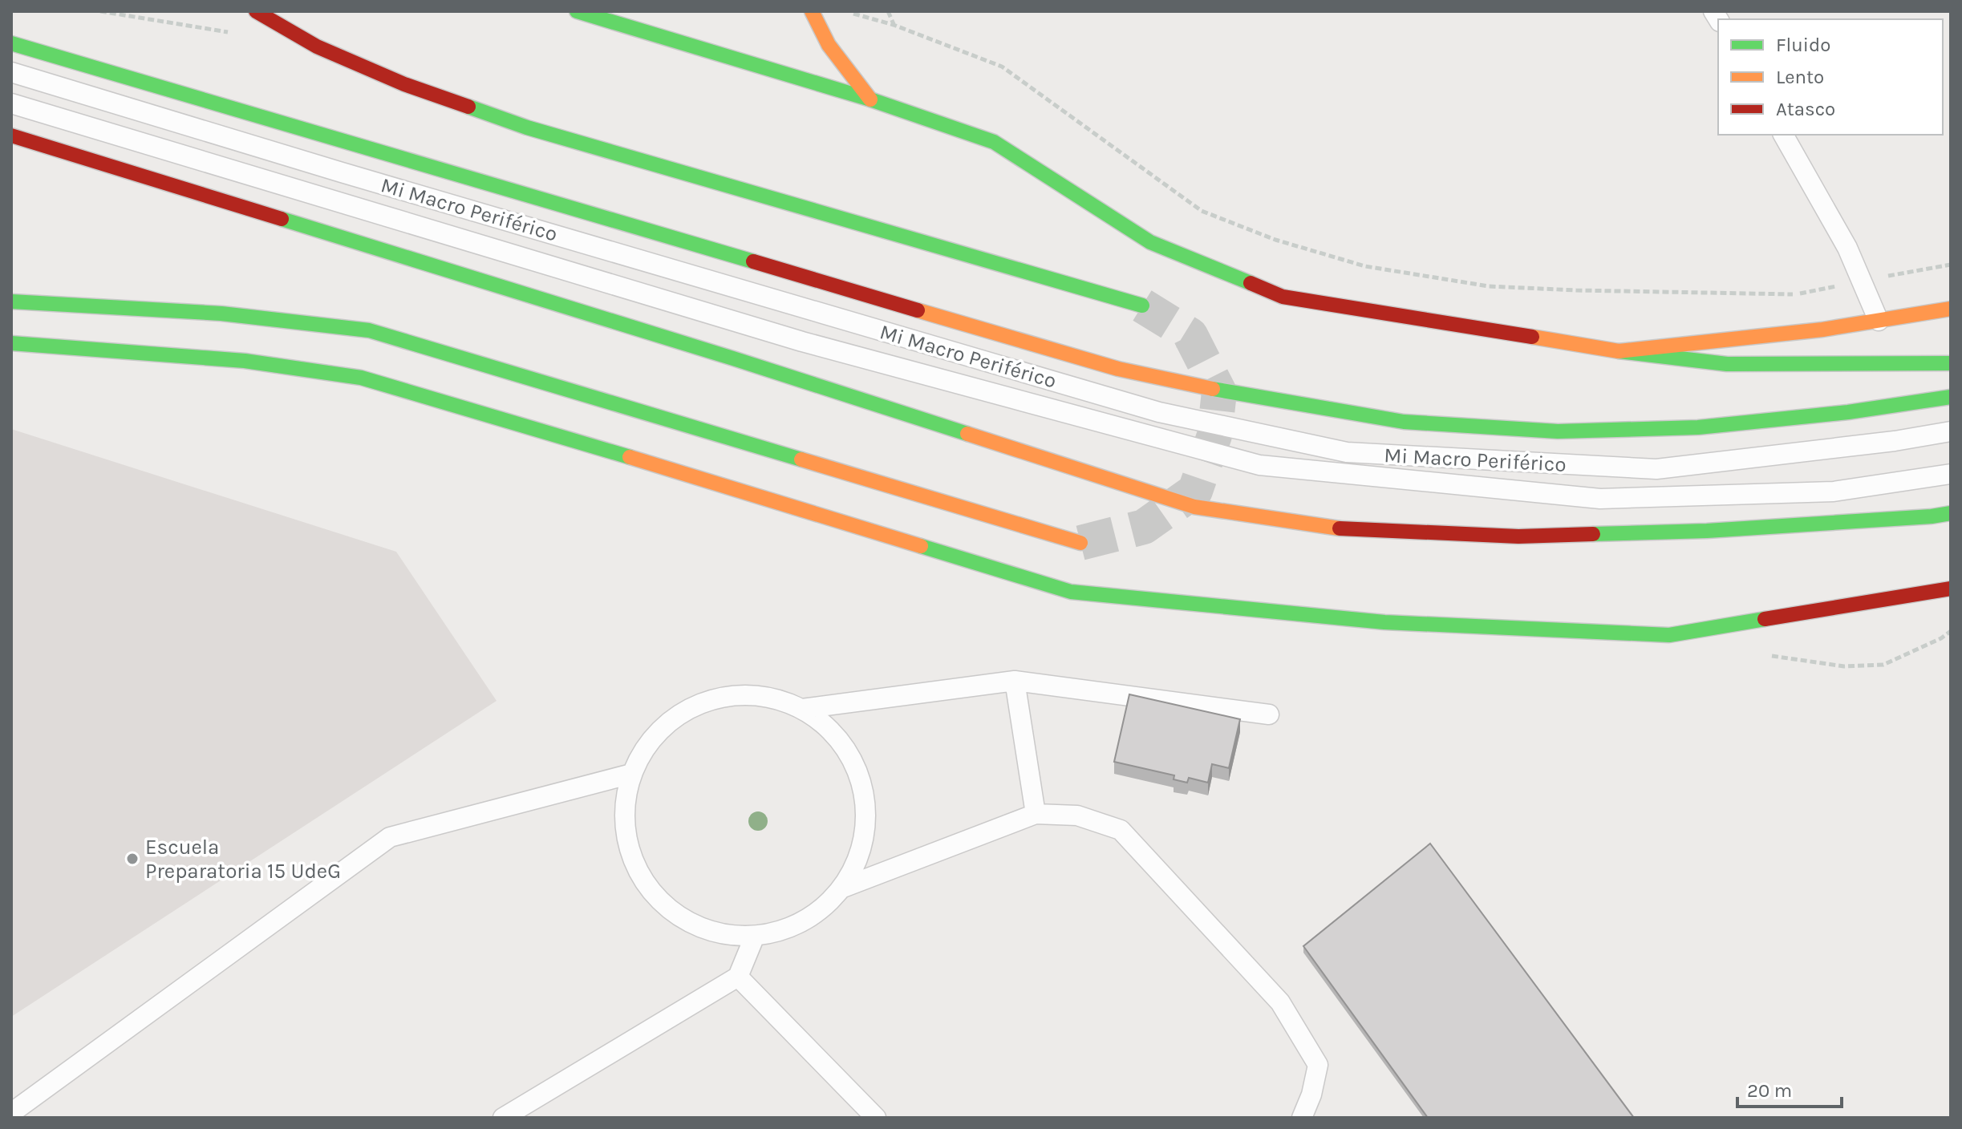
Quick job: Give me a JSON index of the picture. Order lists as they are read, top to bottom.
{
  "streets": {
    "lane": ["Mi Macro Periférico"]
  },
  "places": ["Escuela Preparatoria 15 UdeG"],
  "legend": ["Fluido", "Lento", "Atasco"],
  "scale_bar": "20 m"
}
